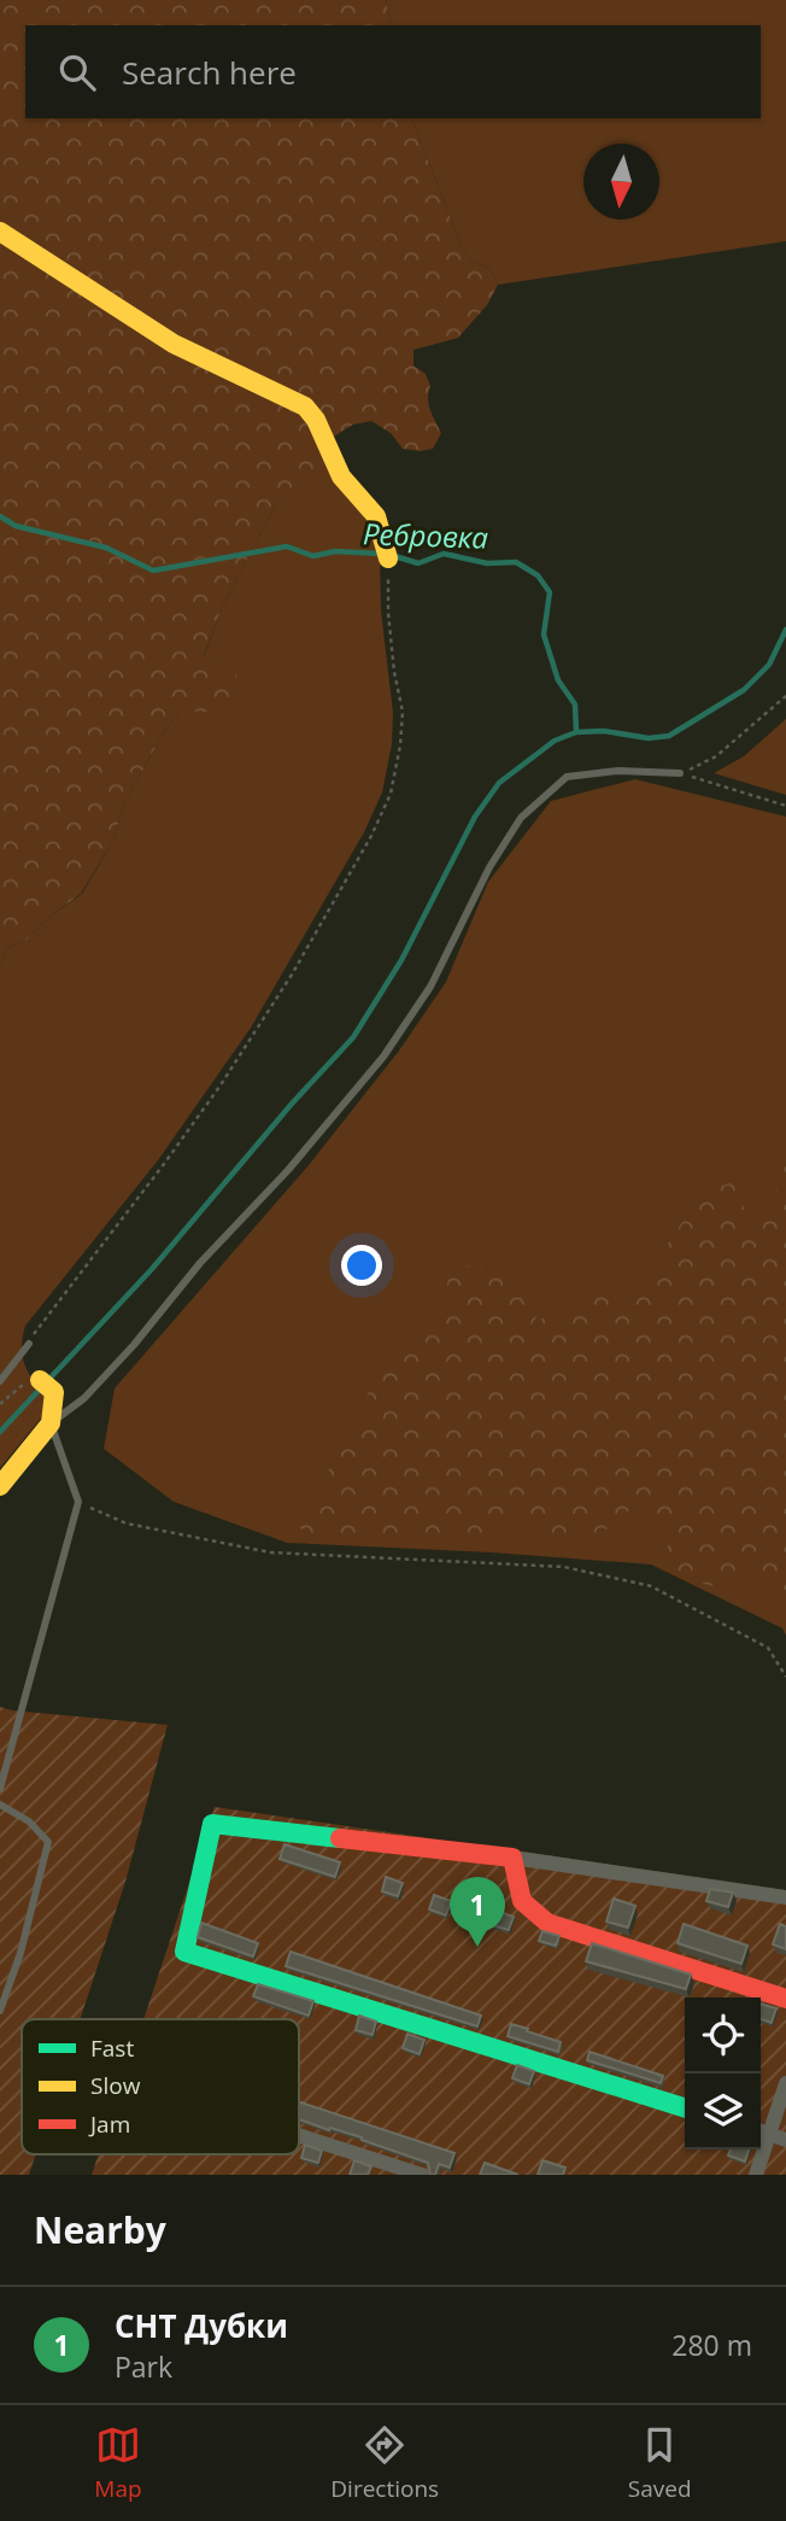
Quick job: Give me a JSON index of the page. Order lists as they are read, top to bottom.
{
  "water": ["Ребровка"],
  "legend": ["Fast", "Slow", "Jam"],
  "north": "bottom",
  "page": {
    "search": "Search here",
    "pins": "1",
    "heading": "Nearby",
    "list": [
      {
        "mark": "1",
        "name": "СНТ Дубки",
        "note": "Park",
        "value": "280 m"
      }
    ],
    "nav": ["Map", "Directions", "Saved"]
  }
}
